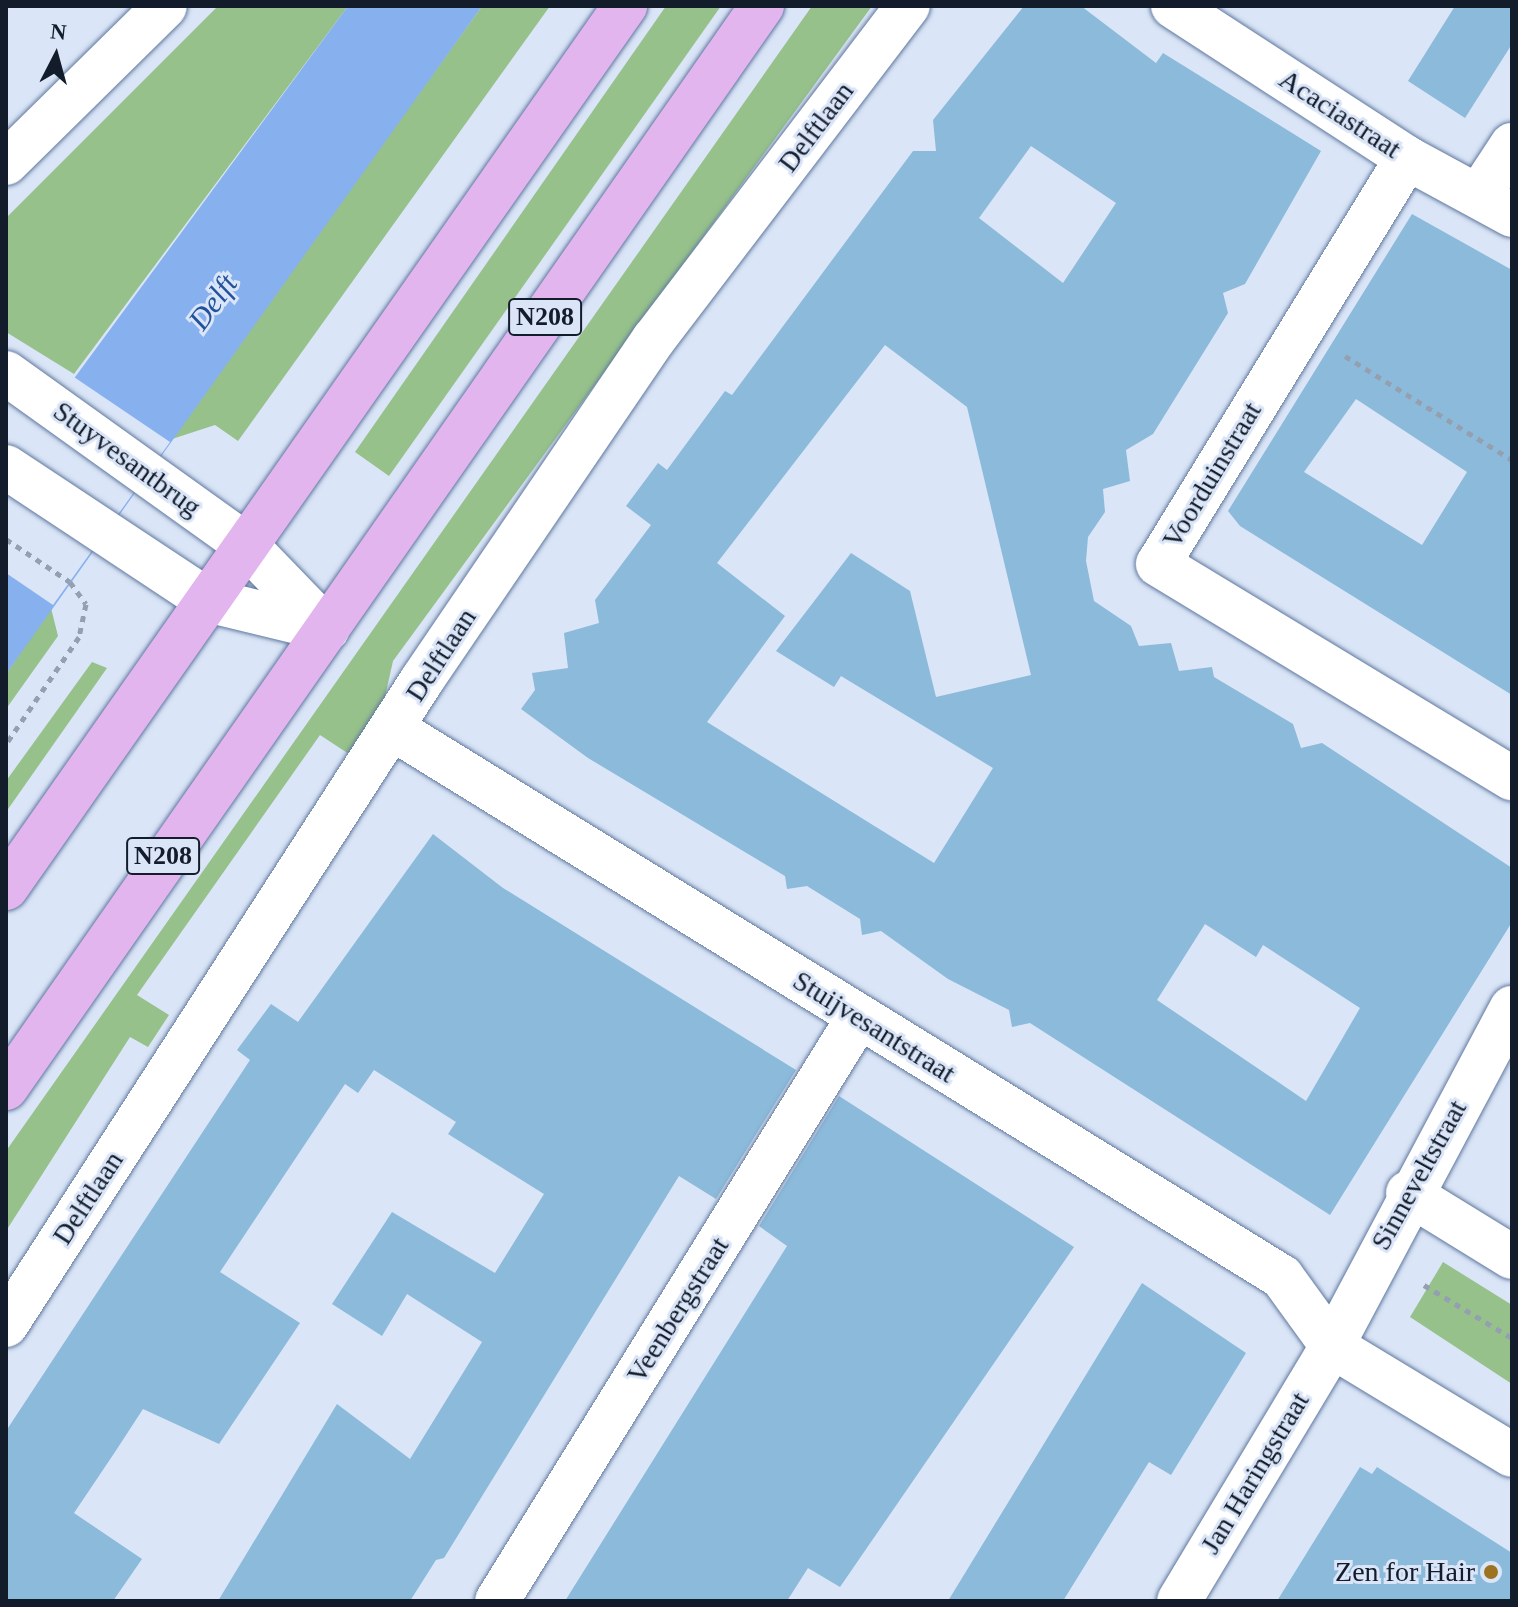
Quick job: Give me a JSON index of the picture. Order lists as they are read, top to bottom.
{
  "streets": {
    "main road": ["N208"],
    "street": [
      "Acaciastraat",
      "Delftlaan",
      "Stuyvesantbrug",
      "Voorduinstraat",
      "Stuijvesantstraat",
      "Sinneveltstraat",
      "Veenbergstraat",
      "Jan Haringstraat"
    ]
  },
  "crossings": [
    ["Acaciastraat", "Voorduinstraat"],
    ["Delftlaan", "Stuijvesantstraat"],
    ["Stuijvesantstraat", "Sinneveltstraat"],
    ["Stuijvesantstraat", "Veenbergstraat"],
    ["Stuijvesantstraat", "Jan Haringstraat"],
    ["Sinneveltstraat", "Jan Haringstraat"]
  ],
  "water": ["Delft"],
  "places": ["Zen for Hair"],
  "north": "top"
}
